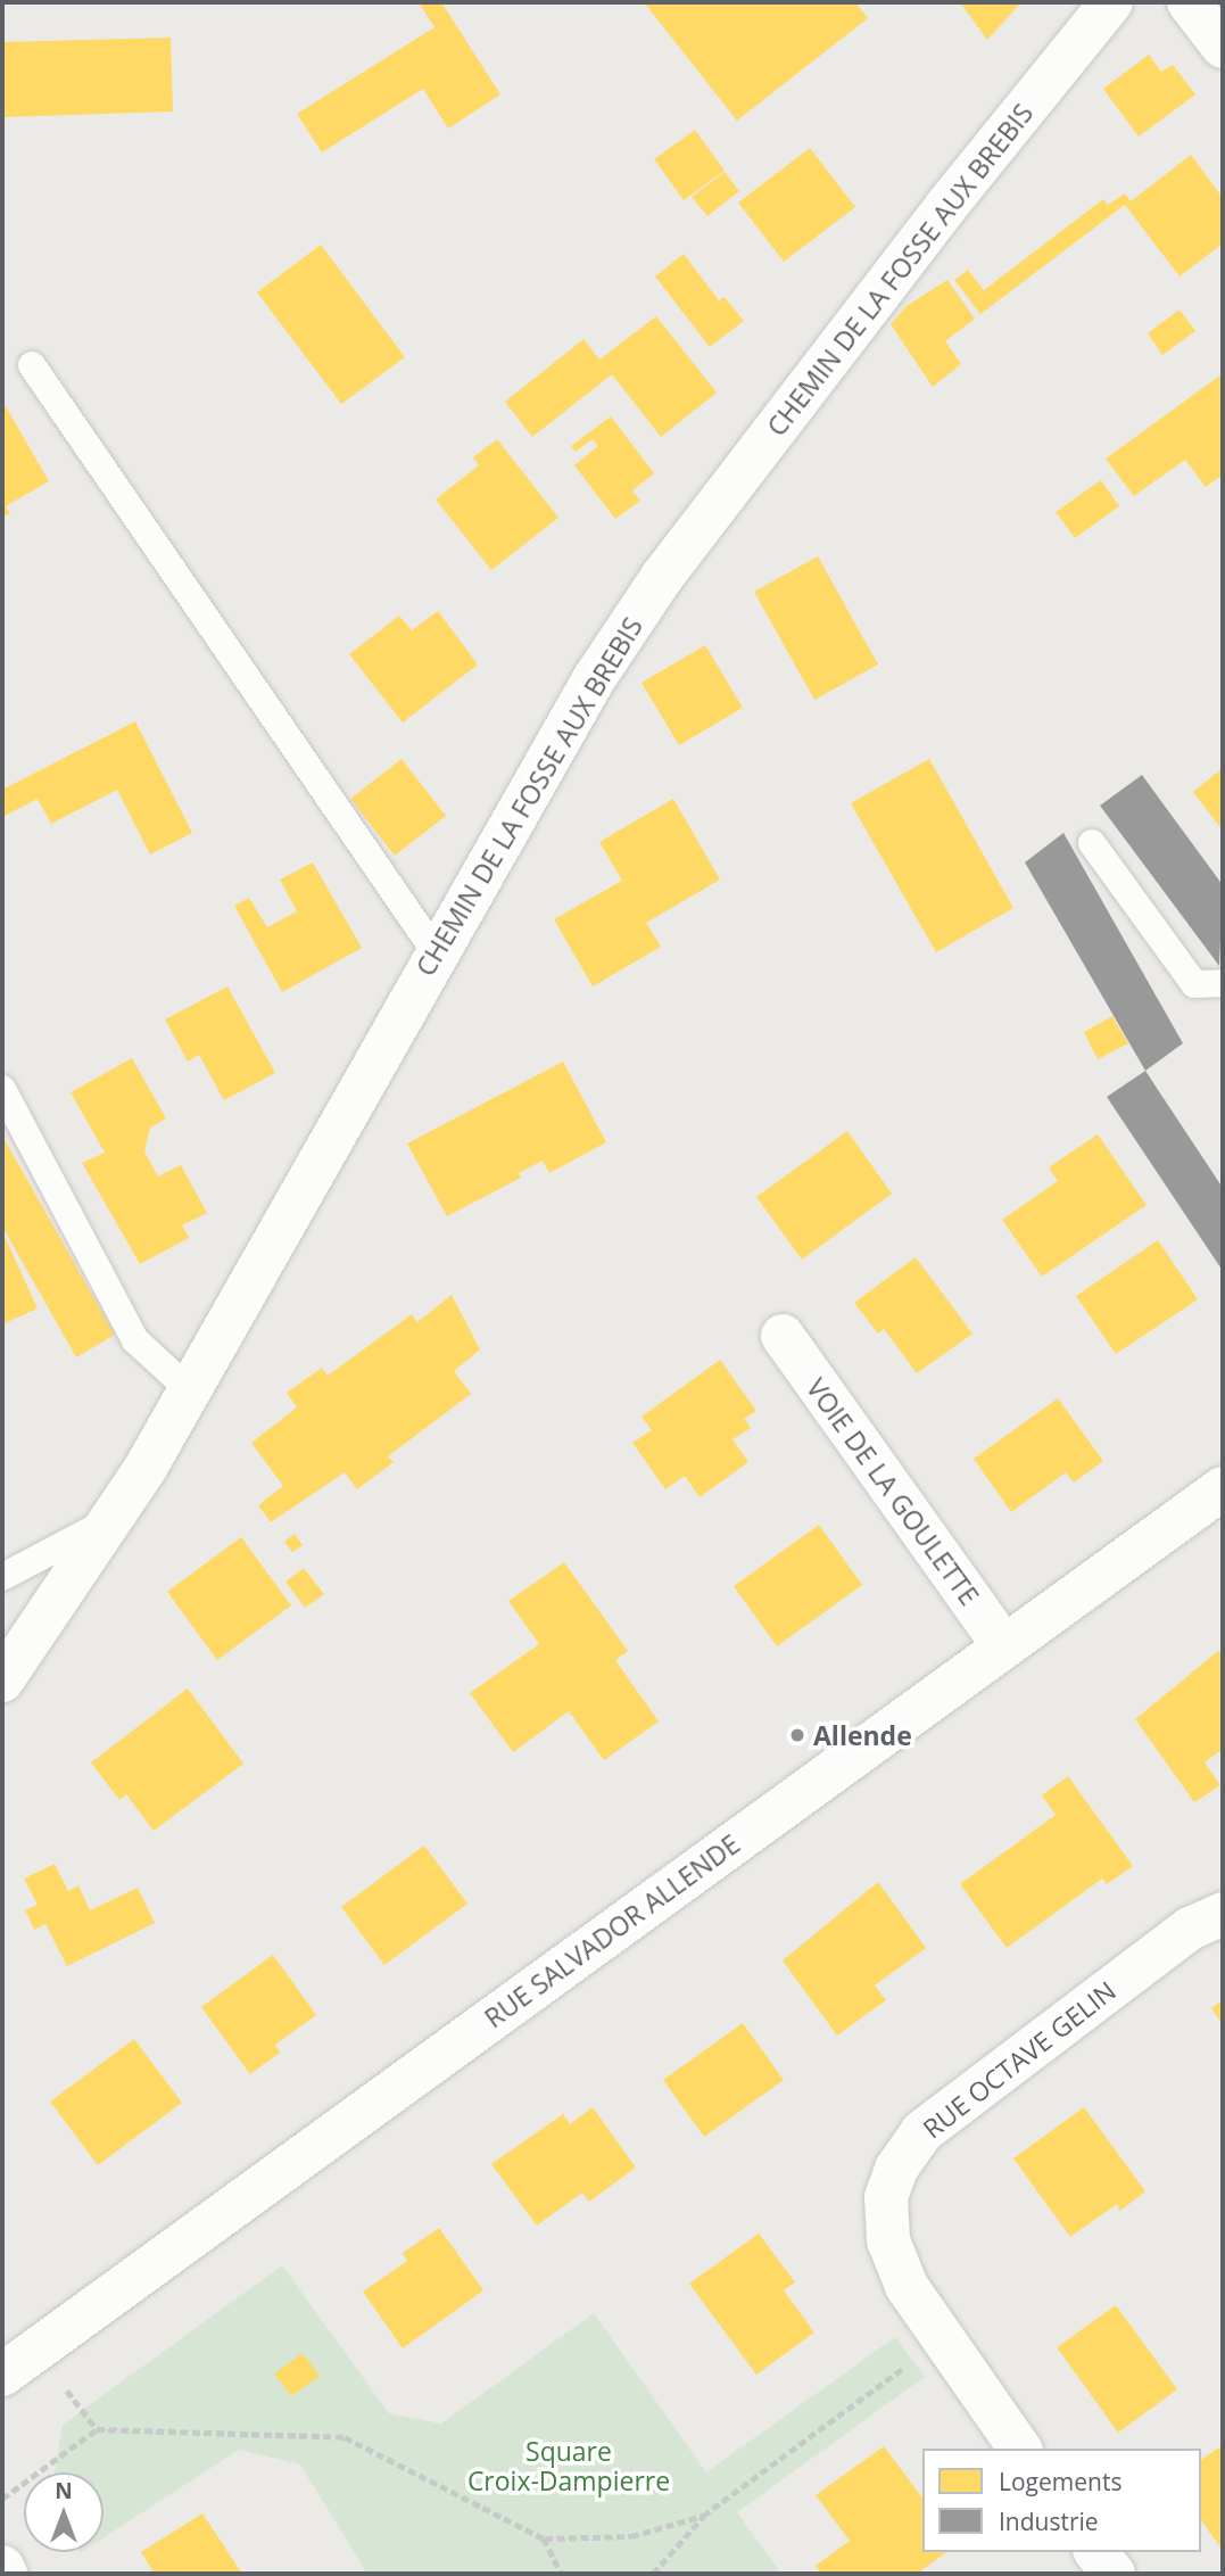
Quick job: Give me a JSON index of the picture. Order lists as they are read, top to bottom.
{
  "streets": {
    "street": [
      "CHEMIN DE LA FOSSE AUX BREBIS",
      "VOIE DE LA GOULETTE",
      "RUE SALVADOR ALLENDE",
      "RUE OCTAVE GELIN"
    ]
  },
  "crossings": [
    ["VOIE DE LA GOULETTE", "RUE SALVADOR ALLENDE"]
  ],
  "parks": ["Square Croix-Dampierre"],
  "places": ["Allende"],
  "legend": ["Logements", "Industrie"],
  "north": "top"
}
